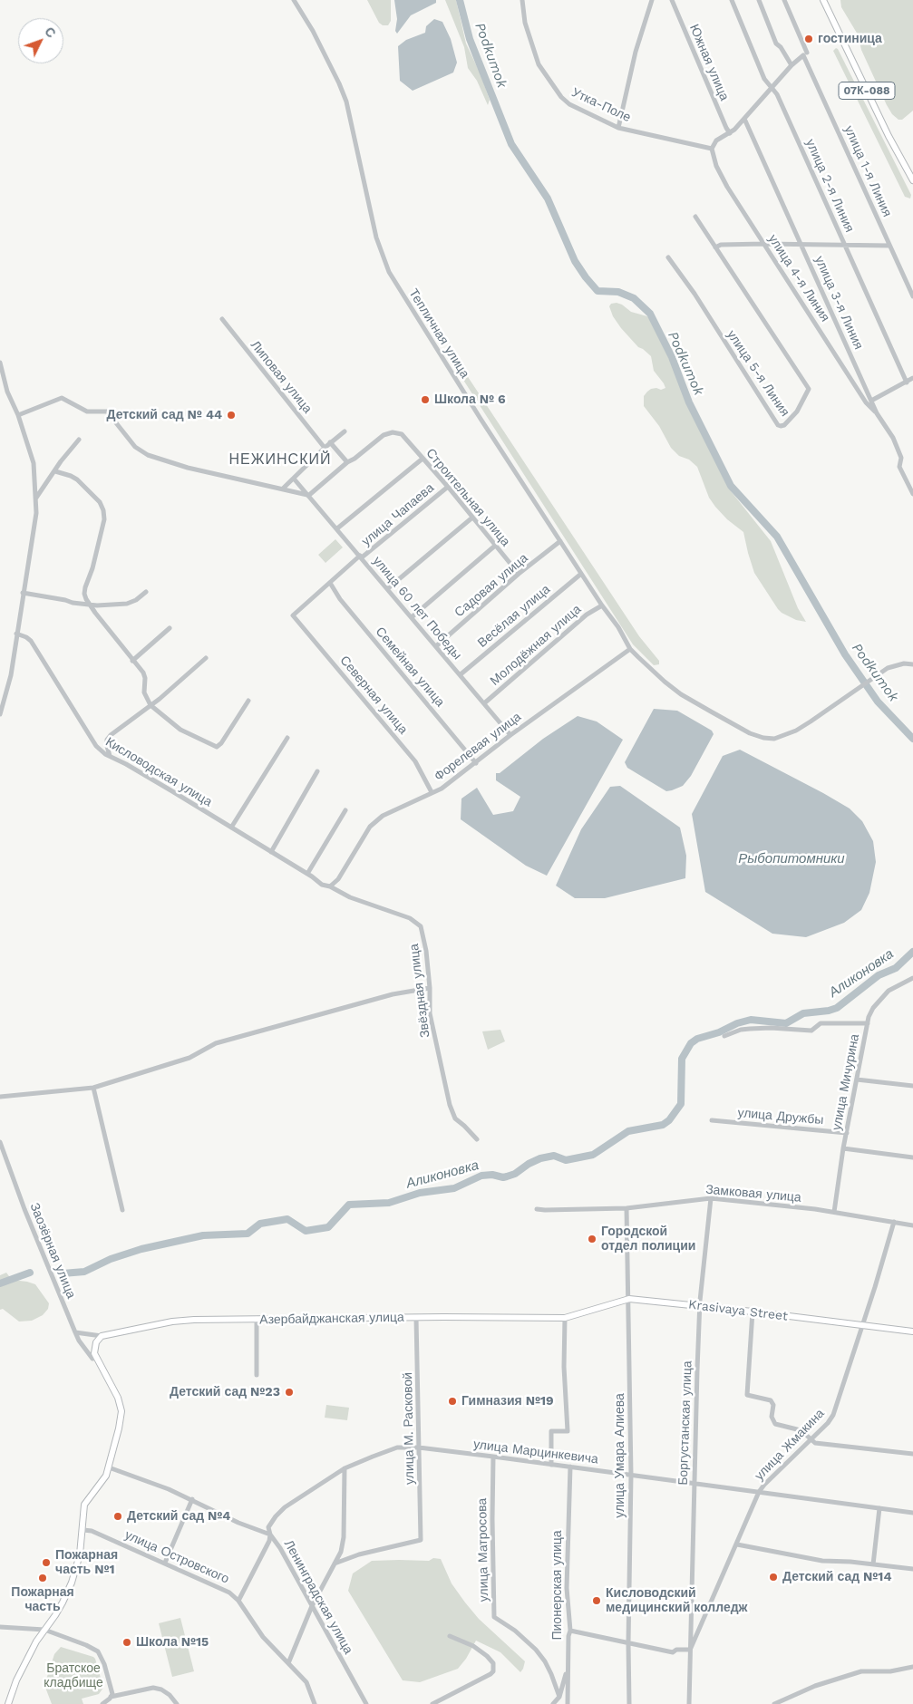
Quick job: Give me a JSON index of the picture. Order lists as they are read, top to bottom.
{
  "streets": {
    "main road": ["07К-088", "Krasivaya Street", "Азербайджанская улица"],
    "street": [
      "Южная улица",
      "Утка-Поле",
      "улица 1-я Линия",
      "улица 2-я Линия",
      "улица 4-я Линия",
      "улица 3-я Линия",
      "Тепличная улица",
      "улица 5-я Линия",
      "Липовая улица",
      "Строительная улица",
      "улица Чапаева",
      "Садовая улица",
      "улица 60 лет Победы",
      "Весёлая улица",
      "Молодёжная улица",
      "Семейная улица",
      "Северная улица",
      "Форелевая улица",
      "Кисловодская улица",
      "Звёздная улица",
      "улица Мичурина",
      "улица Дружбы",
      "Замковая улица",
      "Заозёрная улица",
      "Боргустанская улица",
      "улица М. Расковой",
      "улица Жмакина",
      "улица Марцинкевича",
      "улица Умара Алиева",
      "улица Матросова",
      "улица Островского",
      "Пионерская улица",
      "Ленинградская улица"
    ]
  },
  "crossings": [
    ["Утка-Поле", "улица 4-я Линия"],
    ["улица 4-я Линия", "улица 3-я Линия"],
    ["Тепличная улица", "Садовая улица"],
    ["Тепличная улица", "Весёлая улица"],
    ["Тепличная улица", "Молодёжная улица"],
    ["Тепличная улица", "Форелевая улица"],
    ["Строительная улица", "улица Чапаева"],
    ["Строительная улица", "Садовая улица"],
    ["улица Чапаева", "улица 60 лет Победы"],
    ["улица Чапаева", "Семейная улица"],
    ["улица Чапаева", "Северная улица"],
    ["Садовая улица", "улица 60 лет Победы"],
    ["улица 60 лет Победы", "Весёлая улица"],
    ["улица 60 лет Победы", "Молодёжная улица"],
    ["улица 60 лет Победы", "Форелевая улица"],
    ["Семейная улица", "Форелевая улица"],
    ["Северная улица", "Форелевая улица"],
    ["Форелевая улица", "Кисловодская улица"],
    ["Форелевая улица", "Звёздная улица"],
    ["Кисловодская улица", "Звёздная улица"],
    ["улица Мичурина", "улица Дружбы"],
    ["улица Мичурина", "Замковая улица"],
    ["Замковая улица", "Боргустанская улица"],
    ["Замковая улица", "улица Жмакина"],
    ["Замковая улица", "улица Умара Алиева"],
    ["Krasivaya Street", "Азербайджанская улица"],
    ["Krasivaya Street", "Боргустанская улица"],
    ["Krasivaya Street", "улица Жмакина"],
    ["Krasivaya Street", "улица Умара Алиева"],
    ["Азербайджанская улица", "улица М. Расковой"],
    ["Боргустанская улица", "улица Жмакина"],
    ["Боргустанская улица", "улица Марцинкевича"],
    ["улица М. Расковой", "улица Марцинкевича"],
    ["улица Жмакина", "улица Марцинкевича"],
    ["улица Марцинкевича", "улица Умара Алиева"],
    ["улица Марцинкевича", "улица Матросова"],
    ["улица Марцинкевича", "улица Островского"],
    ["улица Марцинкевича", "Пионерская улица"],
    ["улица Марцинкевича", "Ленинградская улица"]
  ],
  "districts": ["НЕЖИНСКИЙ"],
  "water": ["Podkumok", "Рыбопитомники", "Аликоновка"],
  "parks": ["Братское кладбище"],
  "places": [
    "гостиница",
    "Школа № 6",
    "Детский сад № 44",
    "Городской отдел полиции",
    "Детский сад №23",
    "Гимназия №19",
    "Детский сад №4",
    "Пожарная часть №1",
    "Детский сад №14",
    "Пожарная часть",
    "Кисловодский медицинский колледж",
    "Школа №15"
  ],
  "north": "top right"
}
